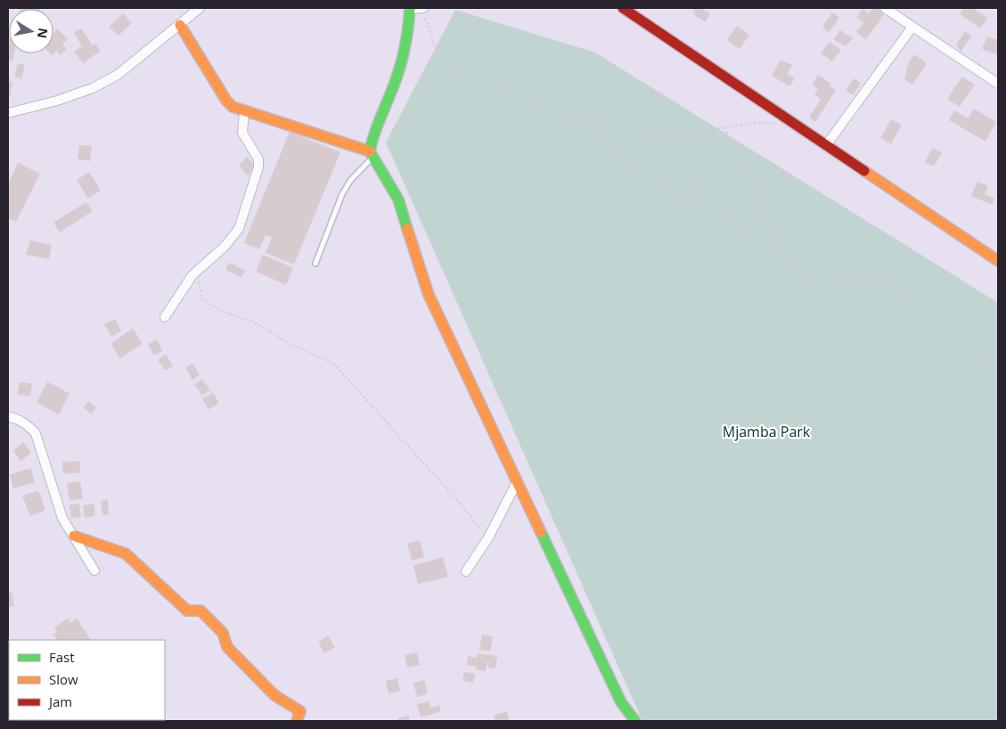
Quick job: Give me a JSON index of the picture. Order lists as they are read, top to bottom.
{
  "parks": ["Mjamba Park"],
  "legend": ["Fast", "Slow", "Jam"],
  "north": "right"
}
